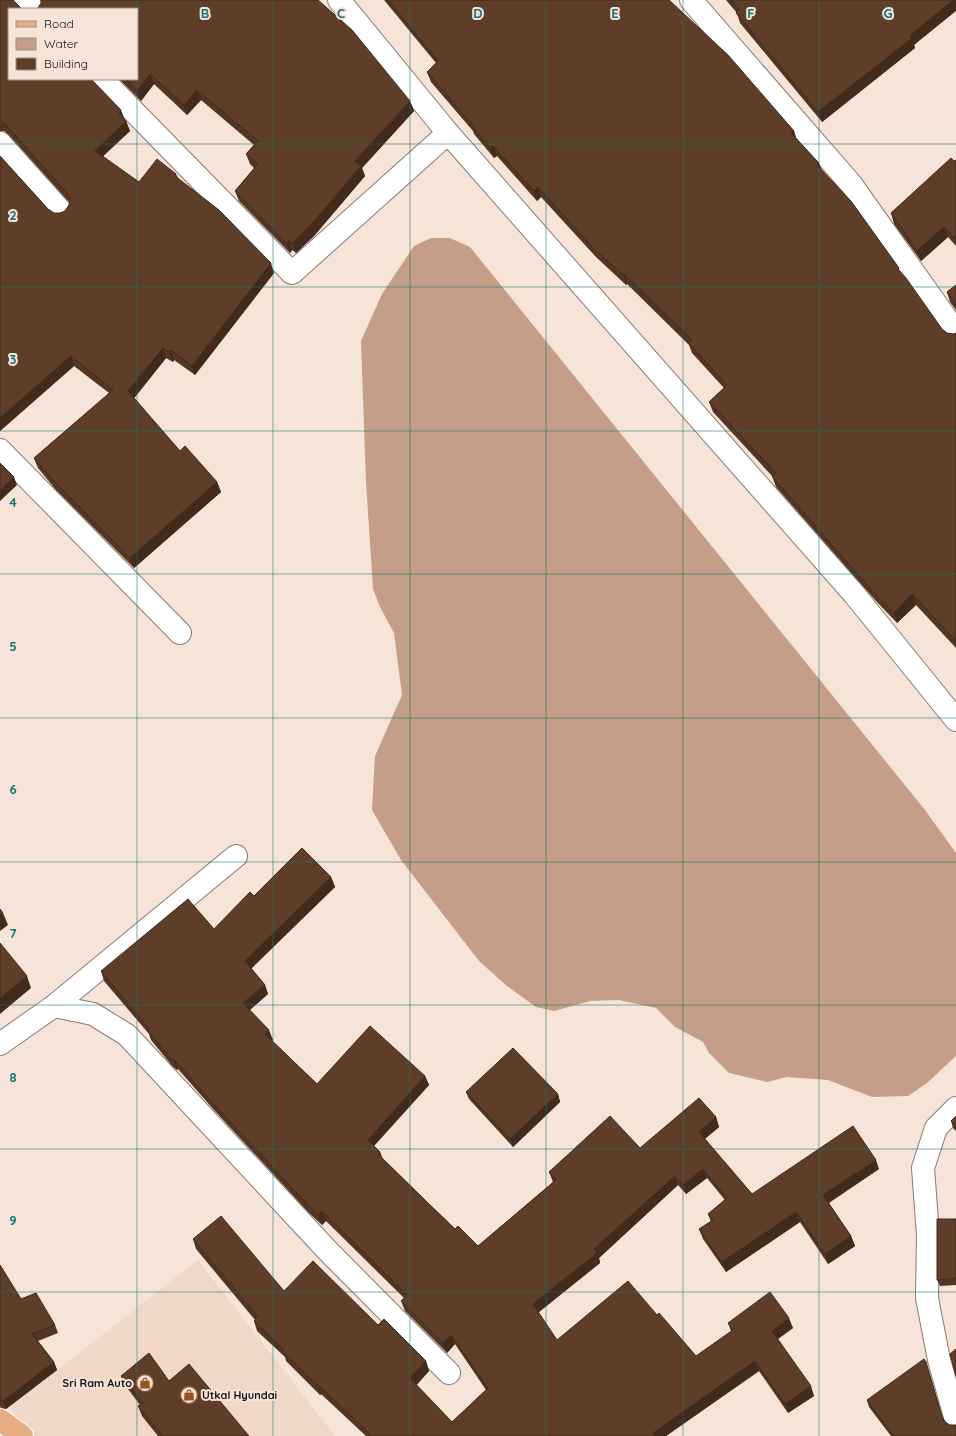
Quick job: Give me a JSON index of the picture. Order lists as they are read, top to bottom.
{
  "places": {
    "shop": ["Sri Ram Auto", "Utkal Hyundai"]
  },
  "legend": ["Road", "Water", "Building"],
  "grid": {
    "columns": [
      "B",
      "C",
      "D",
      "E",
      "F",
      "G"
    ],
    "rows": [
      "2",
      "3",
      "4",
      "5",
      "6",
      "7",
      "8",
      "9"
    ]
  }
}
